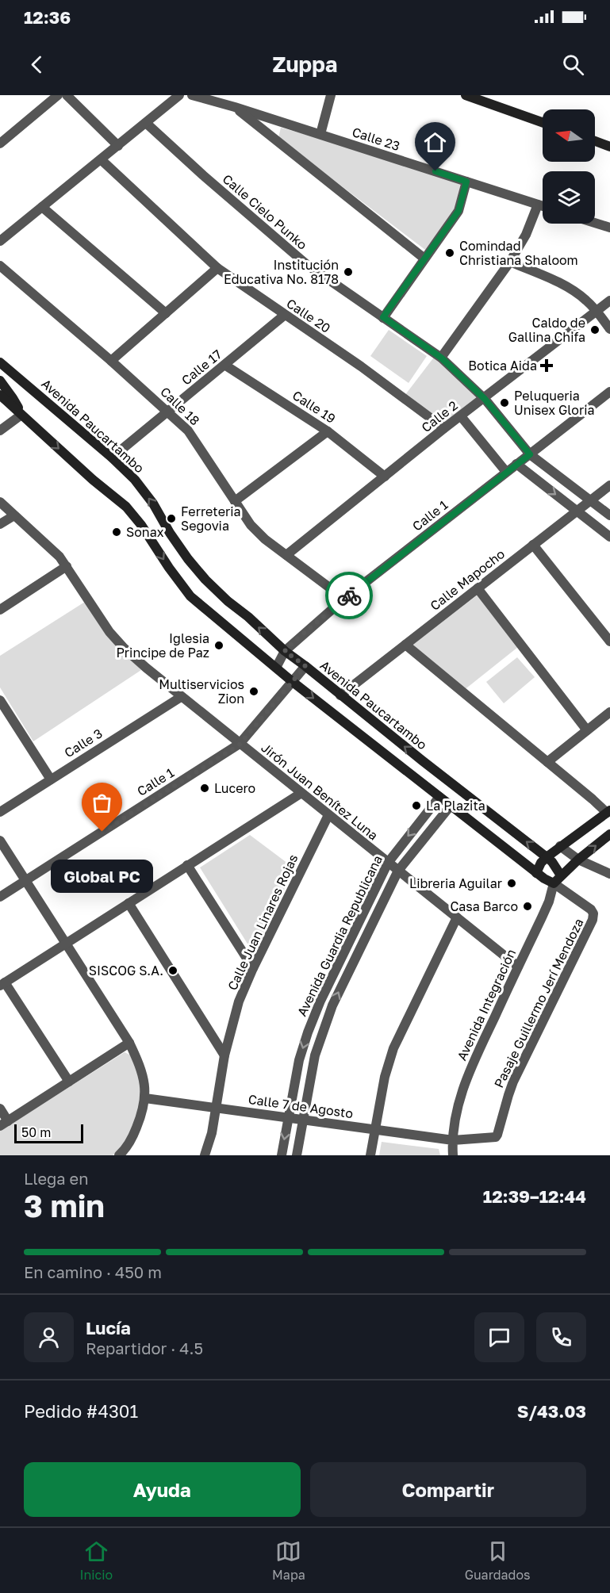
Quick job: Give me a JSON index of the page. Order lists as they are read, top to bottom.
{
  "streets": {
    "main road": ["Avenida Paucartambo"],
    "street": [
      "Calle 23",
      "Calle Cielo Punko",
      "Calle 20",
      "Calle 17",
      "Calle 18",
      "Calle 19",
      "Calle 2",
      "Calle 1",
      "Calle Mapocho",
      "Calle 3",
      "Jirón Juan Benítez Luna",
      "Calle Juan Linares Rojas",
      "Avenida Guardia Republicana",
      "Pasaje Guillermo Jerí Mendoza",
      "Avenida Integración",
      "Calle 7 de Agosto"
    ]
  },
  "crossings": [
    ["Calle Cielo Punko", "Calle 2"],
    ["Calle Cielo Punko", "Calle 1"],
    ["Calle Cielo Punko", "Calle Mapocho"],
    ["Calle 20", "Calle 17"],
    ["Calle 20", "Calle 2"],
    ["Calle 17", "Calle 18"],
    ["Calle 17", "Calle 19"],
    ["Calle 17", "Avenida Paucartambo"],
    ["Calle 18", "Calle 2"],
    ["Calle 18", "Calle 1"],
    ["Calle 19", "Calle 2"],
    ["Avenida Paucartambo", "Calle 1"],
    ["Avenida Paucartambo", "Calle Mapocho"],
    ["Calle 1", "Jirón Juan Benítez Luna"],
    ["Calle 3", "Jirón Juan Benítez Luna"],
    ["Jirón Juan Benítez Luna", "Calle Juan Linares Rojas"],
    ["Jirón Juan Benítez Luna", "Avenida Guardia Republicana"],
    ["Jirón Juan Benítez Luna", "Avenida Integración"],
    ["Calle Juan Linares Rojas", "Calle 7 de Agosto"],
    ["Avenida Guardia Republicana", "Calle 7 de Agosto"],
    ["Pasaje Guillermo Jerí Mendoza", "Avenida Integración"],
    ["Pasaje Guillermo Jerí Mendoza", "Calle 7 de Agosto"],
    ["Avenida Integración", "Calle 7 de Agosto"]
  ],
  "places": {
    "other": [
      "Comindad Christiana Shaloom",
      "Institución Educativa No. 8178",
      "Caldo de Gallina Chifa",
      "Peluqueria Unisex Gloria",
      "Ferreteria Segovia",
      "Sonax",
      "Iglesia Principe de Paz",
      "Multiservicios Zion",
      "Lucero",
      "La Plazita",
      "Global PC",
      "Libreria Aguilar",
      "Casa Barco",
      "SISCOG S.A."
    ],
    "health": ["Botica Aida"]
  },
  "scale_bar": "50 m",
  "north": "left",
  "page": {
    "status": "12:36",
    "header": "Zuppa",
    "bubble": "Global PC",
    "scale": "50 m",
    "heading": ["3 min", "Llega en", "12:39–12:44"],
    "panel": [
      "Lucía",
      "Repartidor · 4.5",
      "Pedido #4301",
      "S/43.03"
    ],
    "bar": "En camino · 450 m",
    "buttons": ["Ayuda", "Compartir"],
    "tabs": ["Inicio", "Mapa", "Guardados"]
  }
}
